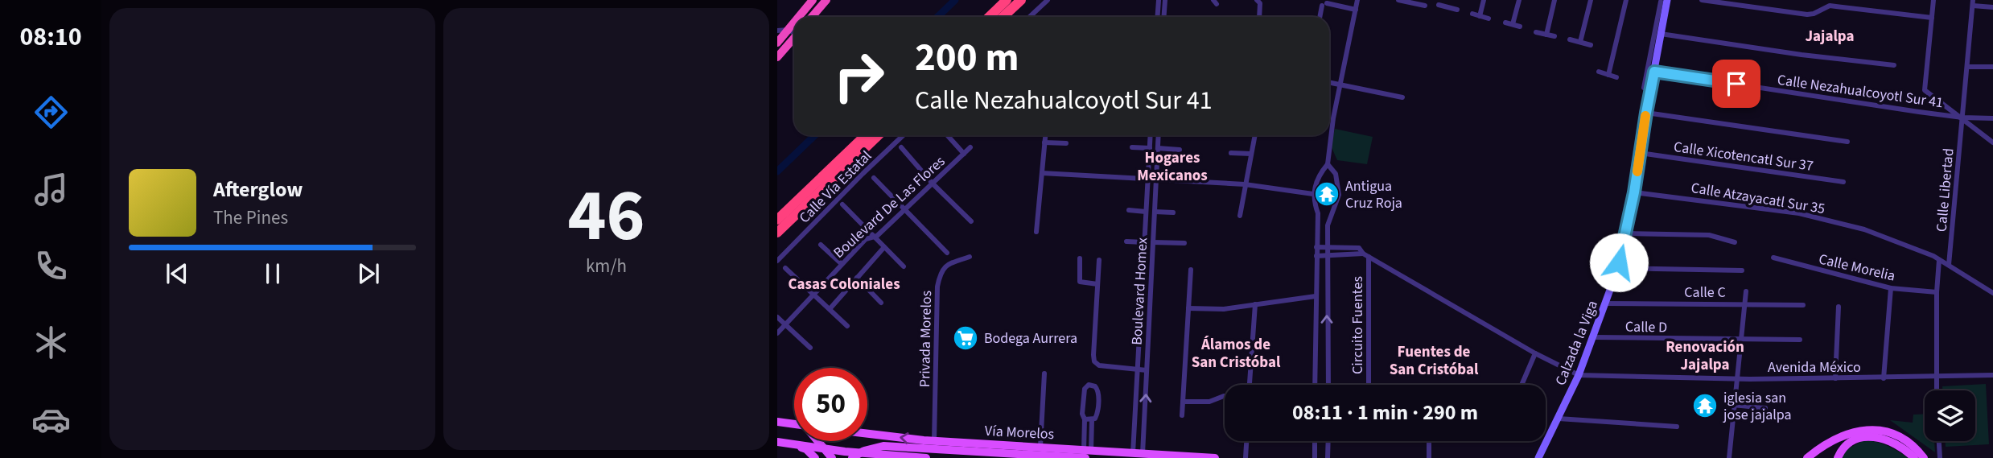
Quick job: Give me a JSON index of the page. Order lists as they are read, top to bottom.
{
  "streets": {
    "main road": ["Calzada la Viga", "Vía Morelos"],
    "street": [
      "Calle Nezahualcoyotl Sur 41",
      "Calle Xicotencatl Sur 37",
      "Calle Vía Estatal",
      "Calle Libertad",
      "Calle Atzayacatl Sur 35",
      "Boulevard De Las Flores",
      "Calle Morelia",
      "Boulevard Homex",
      "Calle C",
      "Circuito Fuentes",
      "Calle D",
      "Privada Morelos",
      "Avenida México"
    ]
  },
  "crossings": [
    ["Calle Nezahualcoyotl Sur 41", "Calle Libertad"],
    ["Calle Nezahualcoyotl Sur 41", "Calzada la Viga"],
    ["Calle Xicotencatl Sur 37", "Calzada la Viga"],
    ["Calle Libertad", "Calle Atzayacatl Sur 35"],
    ["Calle Atzayacatl Sur 35", "Calzada la Viga"],
    ["Boulevard Homex", "Vía Morelos"],
    ["Calle C", "Calzada la Viga"],
    ["Circuito Fuentes", "Avenida México"],
    ["Calle D", "Calzada la Viga"],
    ["Privada Morelos", "Vía Morelos"],
    ["Calzada la Viga", "Avenida México"]
  ],
  "districts": [
    "Jajalpa",
    "Hogares Mexicanos",
    "Casas Coloniales",
    "Álamos de San Cristóbal",
    "Renovación Jajalpa",
    "Fuentes de San Cristóbal"
  ],
  "places": {
    "temple": ["Antigua Cruz Roja", "iglesia san jose jajalpa"],
    "supermarket": ["Bodega Aurrera"]
  },
  "page": {
    "tabs": "08:10",
    "tile": ["46", "km/h"],
    "turn": ["200 m", "Calle Nezahualcoyotl Sur 41"],
    "song": ["Afterglow", "The Pines"],
    "limit": "50",
    "trip": "08:11 · 1 min · 290 m"
  }
}
